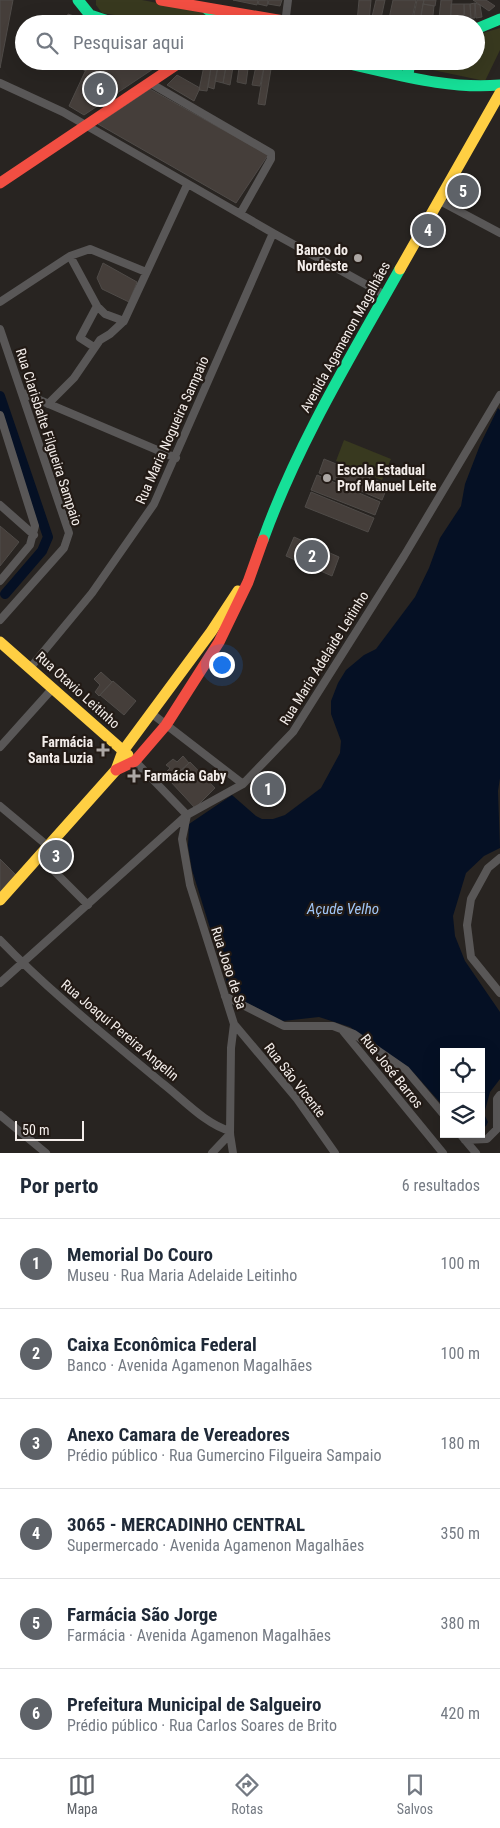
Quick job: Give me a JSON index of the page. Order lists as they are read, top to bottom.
{
  "streets": {
    "main road": ["Avenida Agamenon Magalhães", "Rua Otavio Leitinho"],
    "street": [
      "Rua Maria Nogueira Sampaio",
      "Rua Clarisbalte Filgueira Sampaio",
      "Rua Maria Adelaide Leitinho",
      "Rua Joao de Sa",
      "Rua Joaqui Pereira Angelin",
      "Rua José Barros",
      "Rua São Vicente"
    ]
  },
  "crossings": [
    ["Avenida Agamenon Magalhães", "Rua Otavio Leitinho"],
    ["Rua Maria Nogueira Sampaio", "Rua Otavio Leitinho"],
    ["Rua Maria Adelaide Leitinho", "Rua Joao de Sa"],
    ["Rua Maria Adelaide Leitinho", "Rua Joaqui Pereira Angelin"],
    ["Rua Joao de Sa", "Rua Joaqui Pereira Angelin"],
    ["Rua Joao de Sa", "Rua São Vicente"]
  ],
  "water": ["Açude Velho"],
  "places": {
    "other": ["Banco do Nordeste", "Escola Estadual Prof Manuel Leite"],
    "health": ["Farmácia Santa Luzia", "Farmácia Gaby"]
  },
  "scale_bar": "50 m",
  "page": {
    "search": "Pesquisar aqui",
    "pins": [
      "6",
      "5",
      "4",
      "2",
      "1",
      "3"
    ],
    "scale": "50 m",
    "heading": ["Por perto", "6 resultados"],
    "list": [
      {
        "mark": "1",
        "name": "Memorial Do Couro",
        "note": "Museu · Rua Maria Adelaide Leitinho",
        "value": "100 m"
      },
      {
        "mark": "2",
        "name": "Caixa Econômica Federal",
        "note": "Banco · Avenida Agamenon Magalhães",
        "value": "100 m"
      },
      {
        "mark": "3",
        "name": "Anexo Camara de Vereadores",
        "note": "Prédio público · Rua Gumercino Filgueira Sampaio",
        "value": "180 m"
      },
      {
        "mark": "4",
        "name": "3065 - MERCADINHO CENTRAL",
        "note": "Supermercado · Avenida Agamenon Magalhães",
        "value": "350 m"
      },
      {
        "mark": "5",
        "name": "Farmácia São Jorge",
        "note": "Farmácia · Avenida Agamenon Magalhães",
        "value": "380 m"
      },
      {
        "mark": "6",
        "name": "Prefeitura Municipal de Salgueiro",
        "note": "Prédio público · Rua Carlos Soares de Brito",
        "value": "420 m"
      }
    ],
    "nav": ["Mapa", "Rotas", "Salvos"]
  }
}
